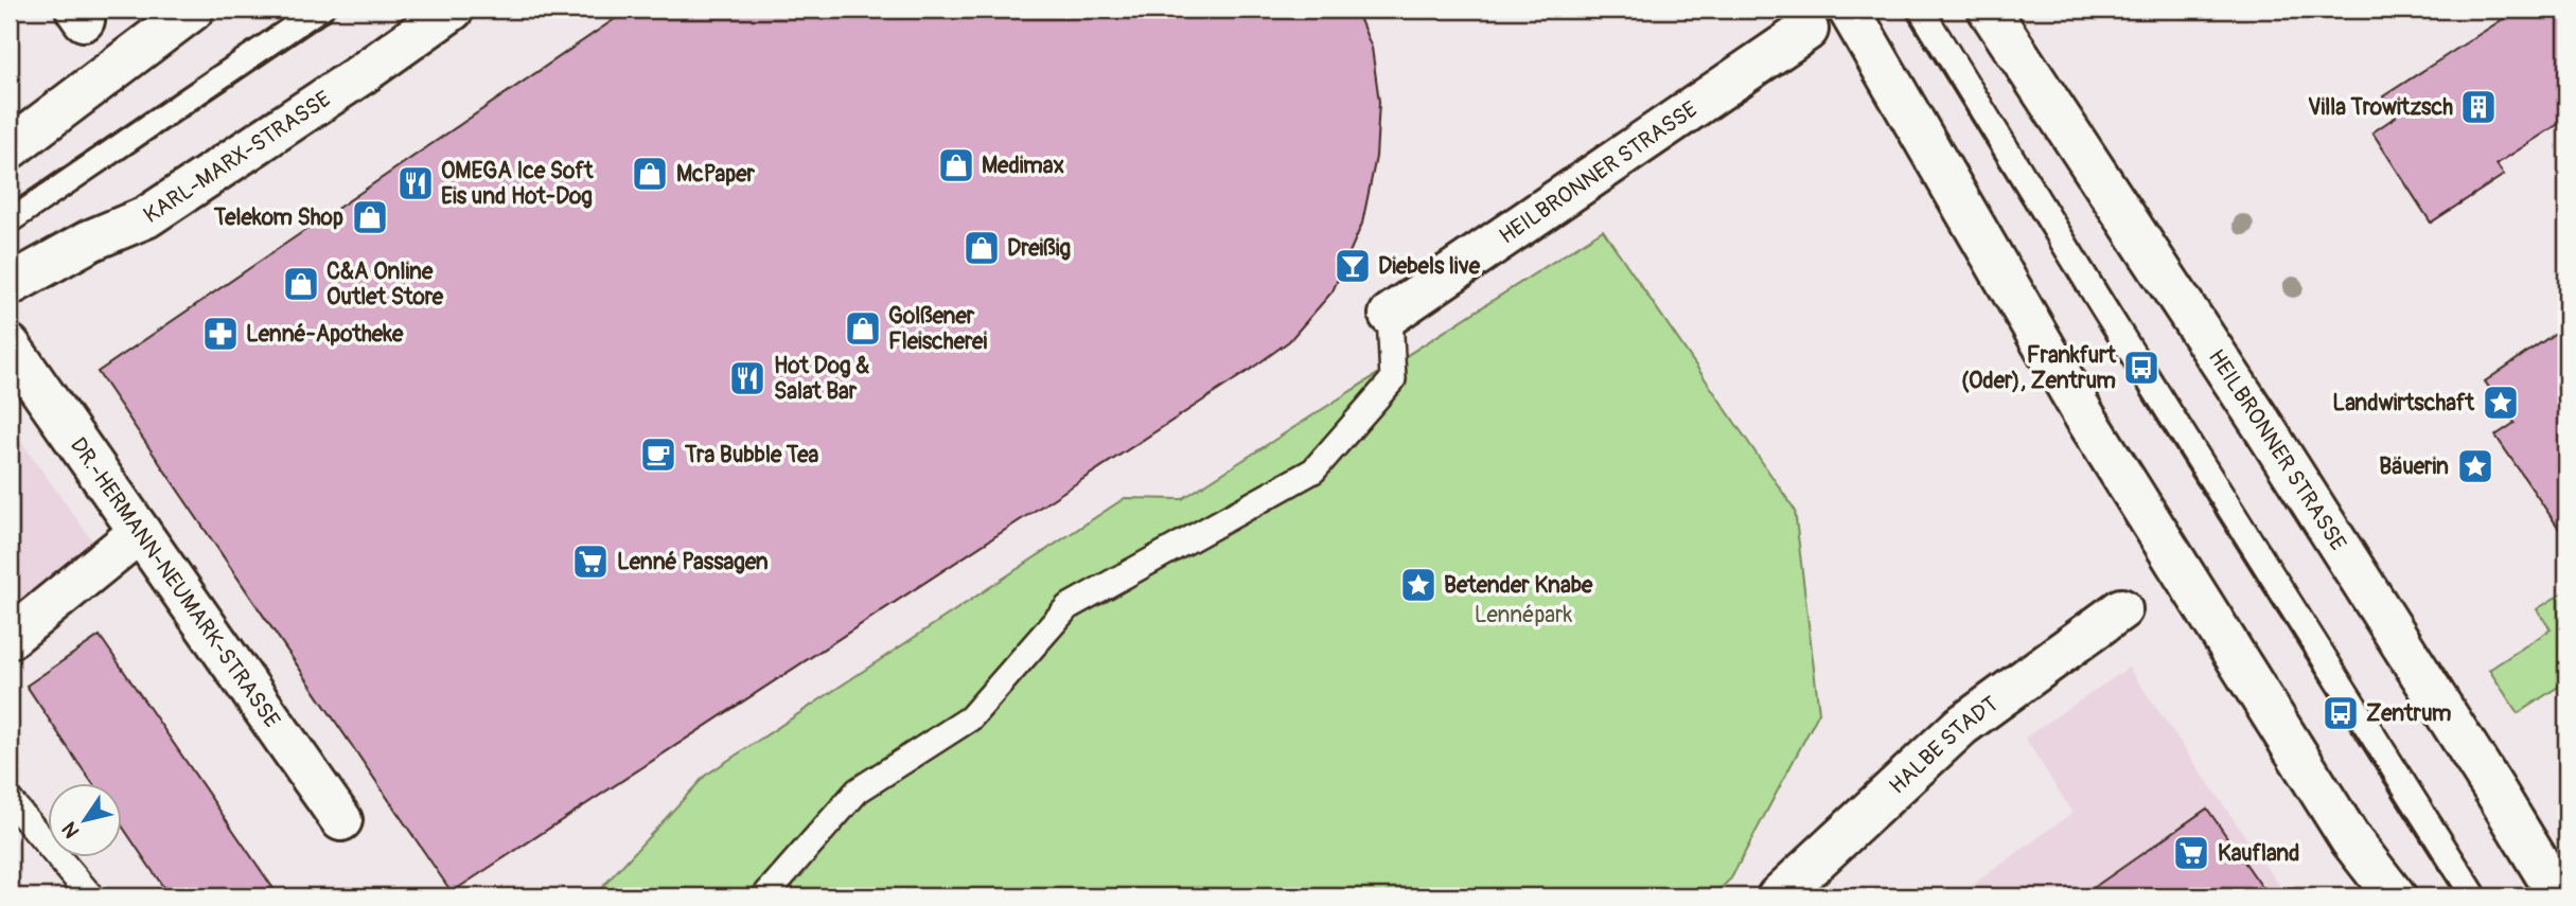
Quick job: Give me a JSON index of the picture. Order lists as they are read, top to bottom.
{
  "streets": {
    "street": [
      "KARL-MARX-STRASSE",
      "HEILBRONNER STRASSE",
      "DR.-HERMANN-NEUMARK-STRASSE",
      "HALBE STADT"
    ]
  },
  "parks": ["Lennépark"],
  "places": {
    "building": ["Villa Trowitzsch"],
    "shop": [
      "Medimax",
      "McPaper",
      "Telekom Shop",
      "Dreißig",
      "C&A Online Outlet Store",
      "Golßener Fleischerei"
    ],
    "restaurant": ["OMEGA Ice Soft Eis und Hot-Dog", "Hot Dog & Salat Bar"],
    "bar": ["Diebels live"],
    "pharmacy": ["Lenné-Apotheke"],
    "bus stop": ["Frankfurt (Oder), Zentrum", "Zentrum"],
    "place": ["Landwirtschaft", "Bäuerin", "Betender Knabe"],
    "cafe": ["Tra Bubble Tea"],
    "supermarket": ["Lenné Passagen", "Kaufland"]
  },
  "north": "bottom left"
}
